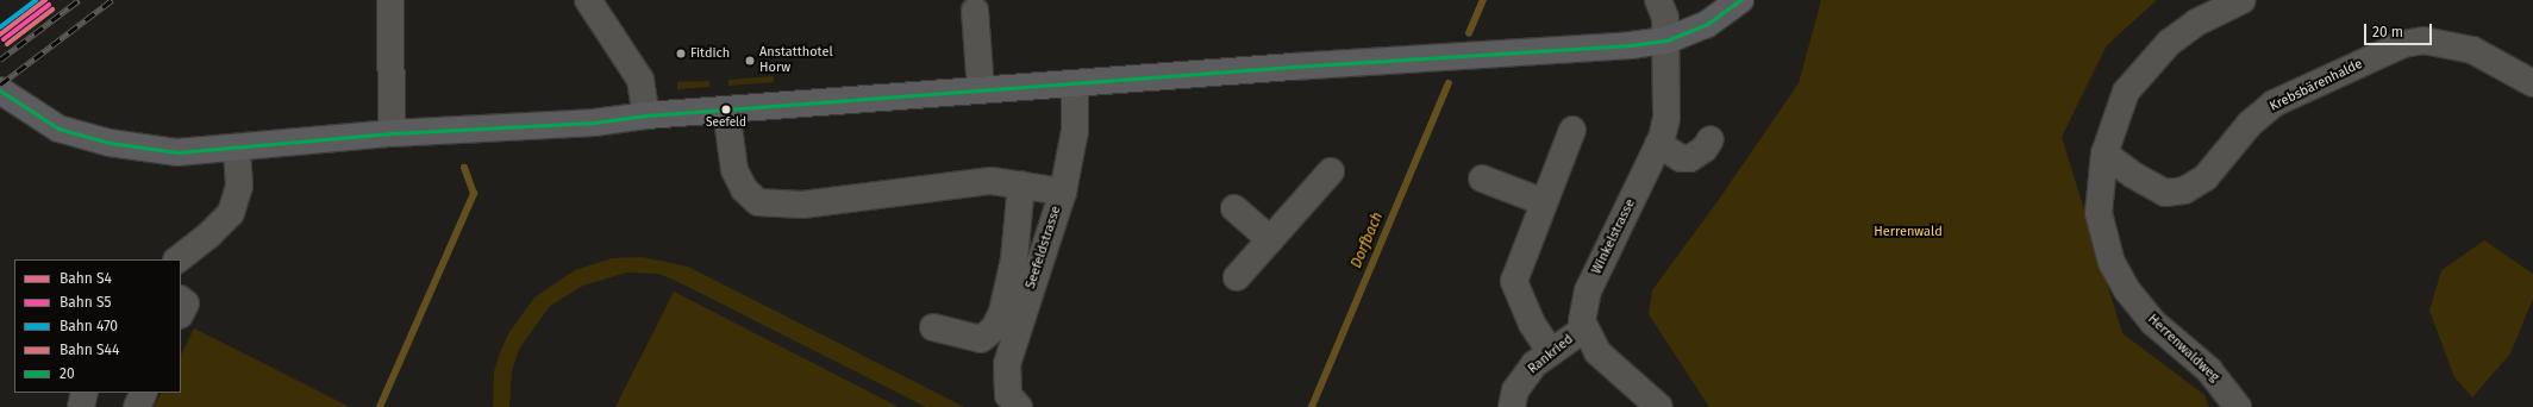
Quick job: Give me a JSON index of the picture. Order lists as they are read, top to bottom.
{
  "streets": {
    "street": [
      "Krebsbärenhalde",
      "Winkelstrasse",
      "Seefeldstrasse",
      "Herrenwaldweg",
      "Rankried"
    ]
  },
  "crossings": [
    ["Krebsbärenhalde", "Herrenwaldweg"],
    ["Winkelstrasse", "Rankried"]
  ],
  "water": ["Dorfbach"],
  "parks": ["Herrenwald"],
  "places": ["Fitdich", "Anstatthotel Horw", "Seefeld"],
  "lines": [
    "rail line S4",
    "rail line 470",
    "transit line 20",
    "rail line S5",
    "rail line S44"
  ],
  "legend": [
    "Bahn S4",
    "Bahn S5",
    "Bahn 470",
    "Bahn S44",
    "20"
  ],
  "scale_bar": "20 m"
}
